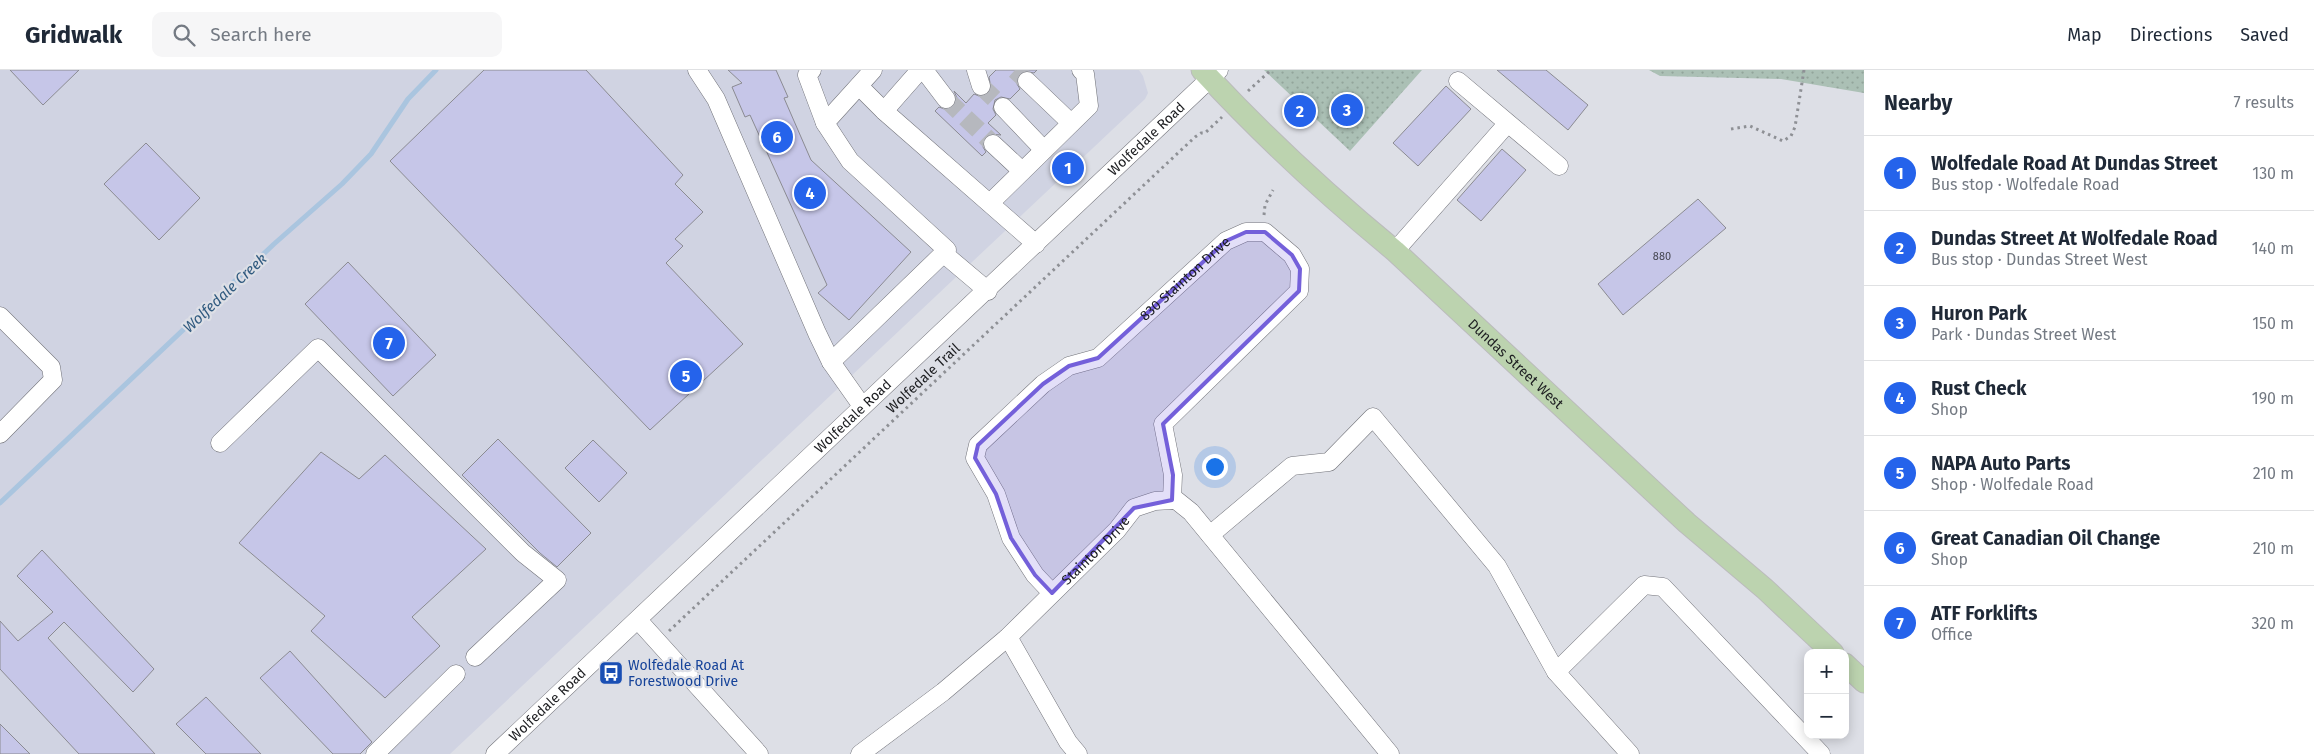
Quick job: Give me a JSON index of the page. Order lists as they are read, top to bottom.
{
  "streets": {
    "main road": ["Dundas Street West"],
    "street": ["Wolfedale Road", "830 Stainton Drive", "Stainton Drive"],
    "path": ["Wolfedale Trail"]
  },
  "crossings": [
    ["Wolfedale Road", "Dundas Street West"],
    ["830 Stainton Drive", "Stainton Drive"]
  ],
  "water": ["Wolfedale Creek"],
  "places": {
    "bus stop": ["Wolfedale Road At Forestwood Drive"]
  },
  "house_numbers": ["880"],
  "page": {
    "header": "Gridwalk",
    "search": "Search here",
    "nav": ["Map", "Directions", "Saved"],
    "heading": ["Nearby", "7 results"],
    "pins": [
      "3",
      "2",
      "6",
      "1",
      "4",
      "7",
      "5"
    ],
    "list": [
      {
        "mark": "1",
        "name": "Wolfedale Road At Dundas Street",
        "note": "Bus stop · Wolfedale Road",
        "value": "130 m"
      },
      {
        "mark": "2",
        "name": "Dundas Street At Wolfedale Road",
        "note": "Bus stop · Dundas Street West",
        "value": "140 m"
      },
      {
        "mark": "3",
        "name": "Huron Park",
        "note": "Park · Dundas Street West",
        "value": "150 m"
      },
      {
        "mark": "4",
        "name": "Rust Check",
        "note": "Shop",
        "value": "190 m"
      },
      {
        "mark": "5",
        "name": "NAPA Auto Parts",
        "note": "Shop · Wolfedale Road",
        "value": "210 m"
      },
      {
        "mark": "6",
        "name": "Great Canadian Oil Change",
        "note": "Shop",
        "value": "210 m"
      },
      {
        "mark": "7",
        "name": "ATF Forklifts",
        "note": "Office",
        "value": "320 m"
      }
    ],
    "map_buttons": ["+", "−"]
  }
}
